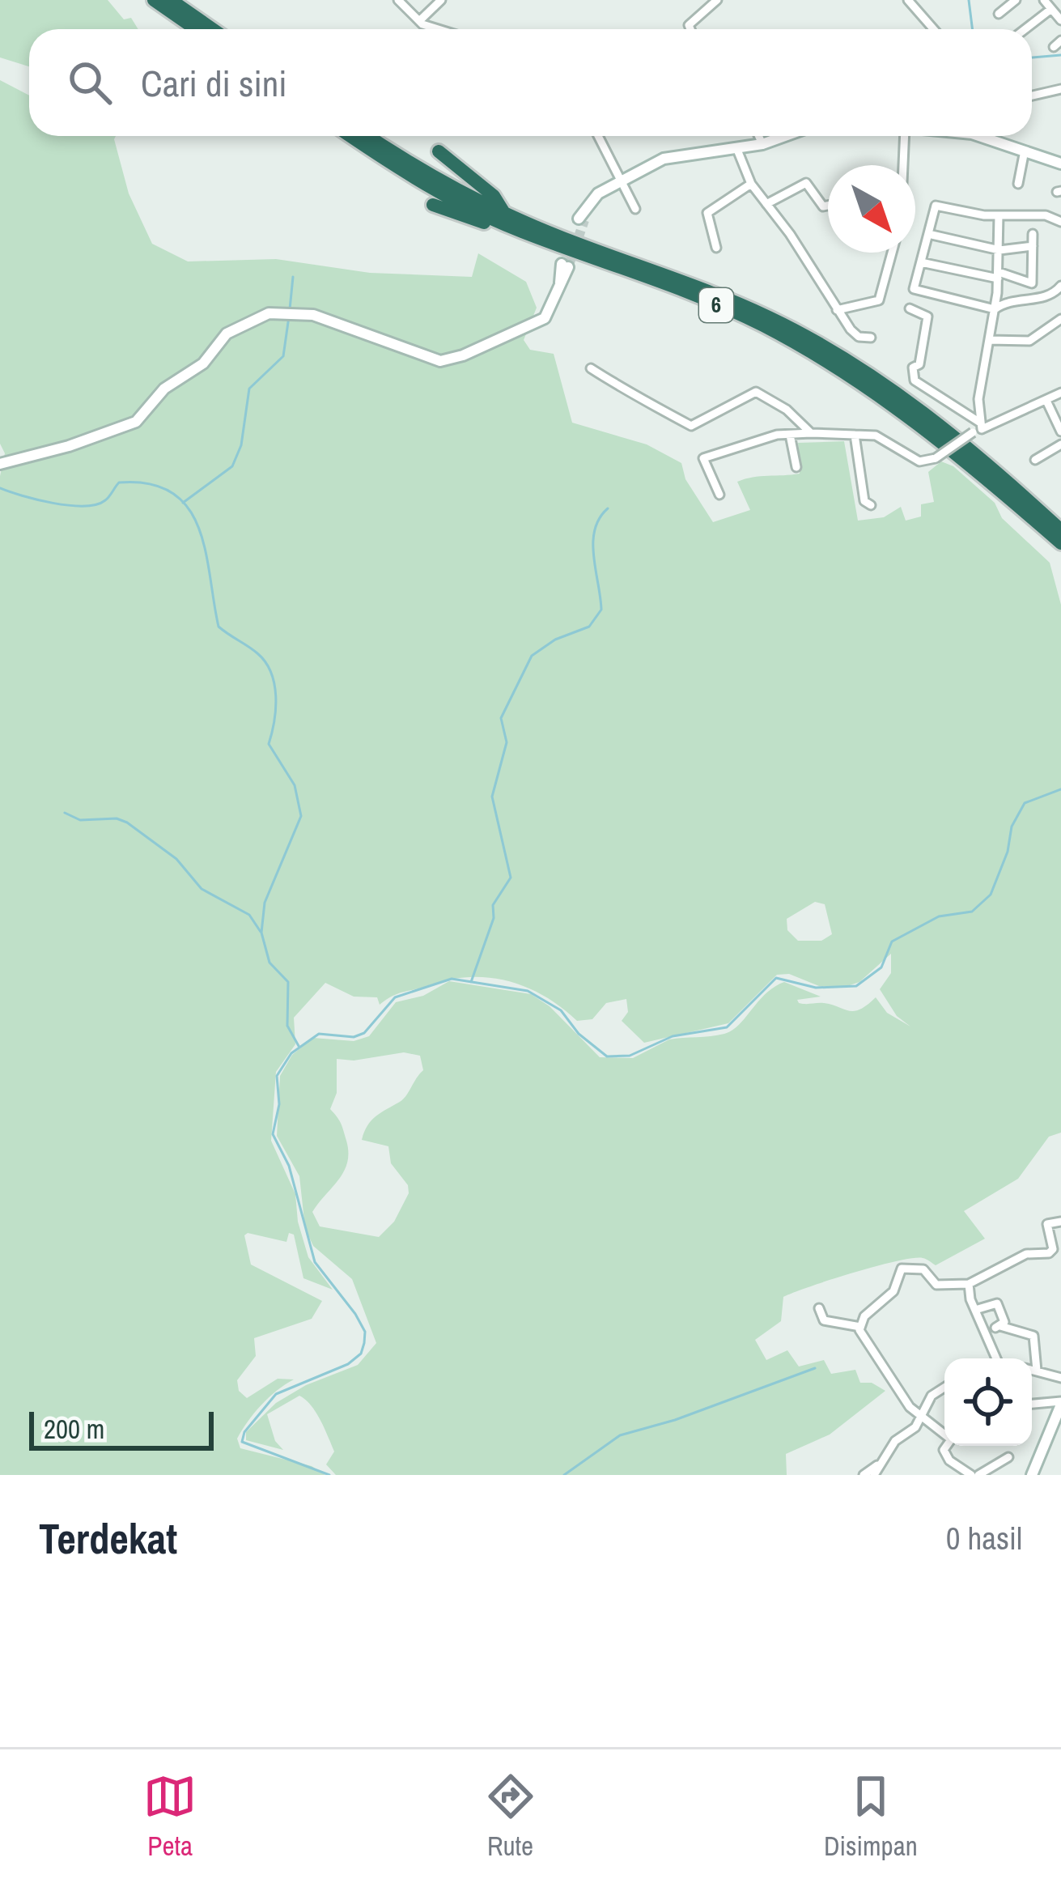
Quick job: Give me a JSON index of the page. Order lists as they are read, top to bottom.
{
  "streets": {
    "highway": ["6"]
  },
  "scale_bar": "200 m",
  "north": "bottom right",
  "page": {
    "search": "Cari di sini",
    "scale": "200 m",
    "heading": ["Terdekat", "0 hasil"],
    "nav": ["Peta", "Rute", "Disimpan"]
  }
}
